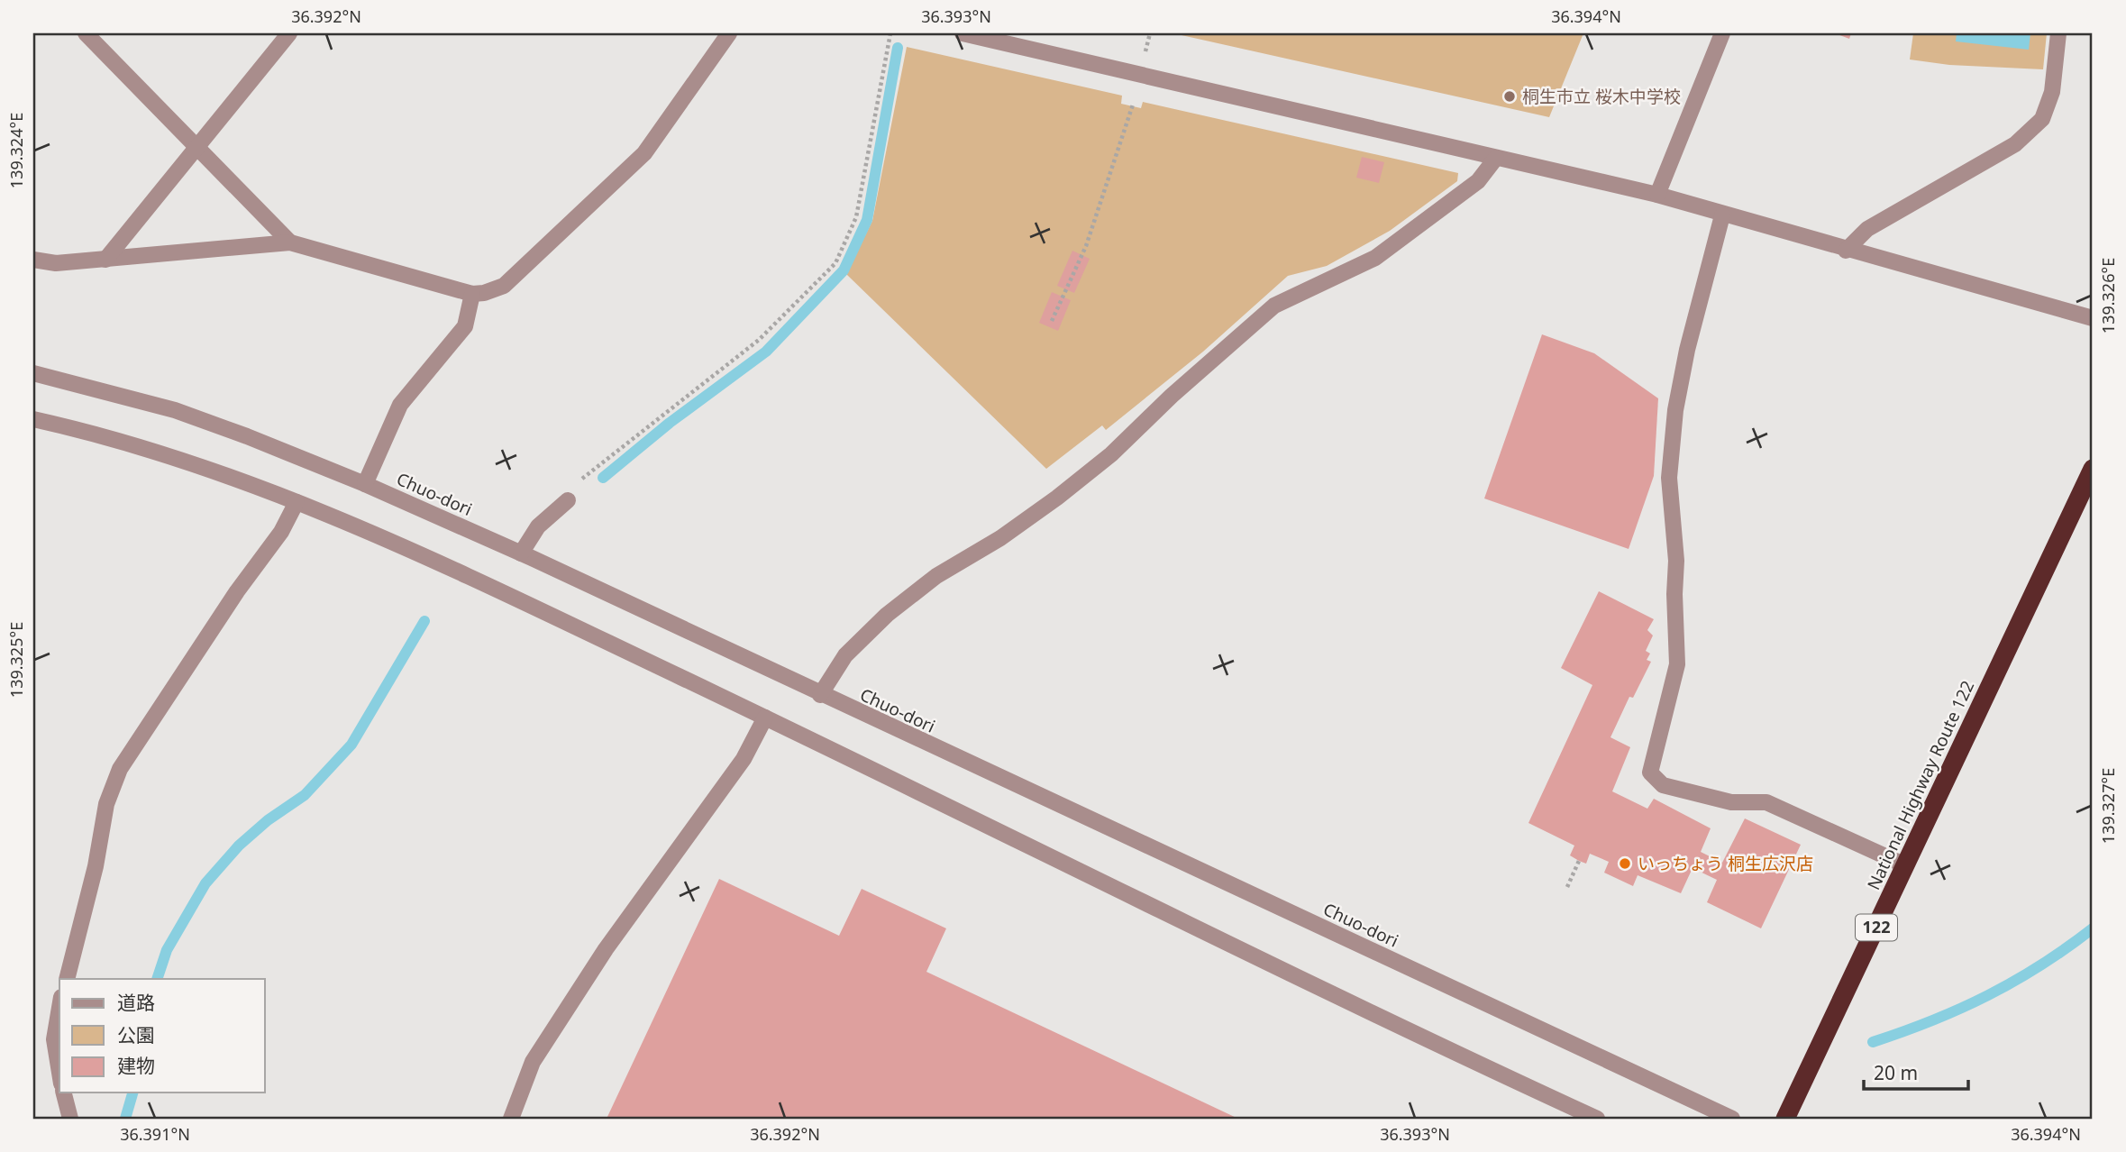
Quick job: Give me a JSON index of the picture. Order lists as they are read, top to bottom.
{
  "streets": {
    "highway": ["National Highway Route 122", "122"],
    "street": ["Chuo-dori"]
  },
  "places": ["桐生市立 桜木中学校", "いっちょう 桐生広沢店"],
  "legend": ["道路", "公園", "建物"],
  "scale_bar": "20 m",
  "coordinates": [
    "36.392°N",
    "36.393°N",
    "36.394°N",
    "139.324°E",
    "139.326°E",
    "139.325°E",
    "139.327°E",
    "36.391°N"
  ]
}
